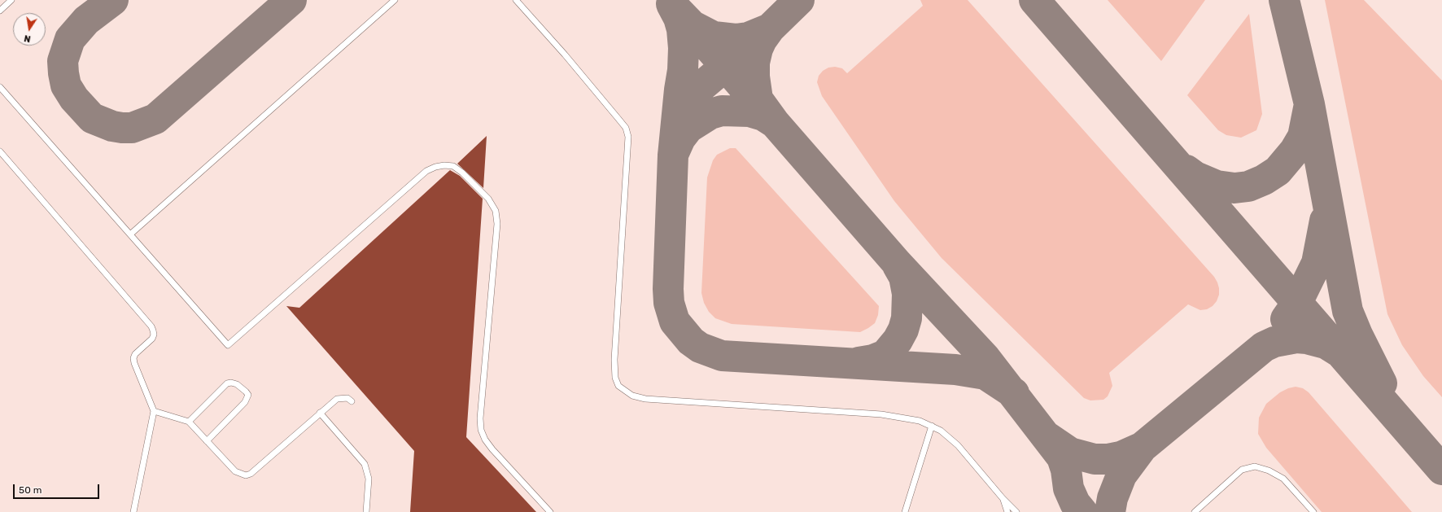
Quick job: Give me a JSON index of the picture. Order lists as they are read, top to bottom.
{
  "scale_bar": "50 m",
  "north": "bottom"
}
